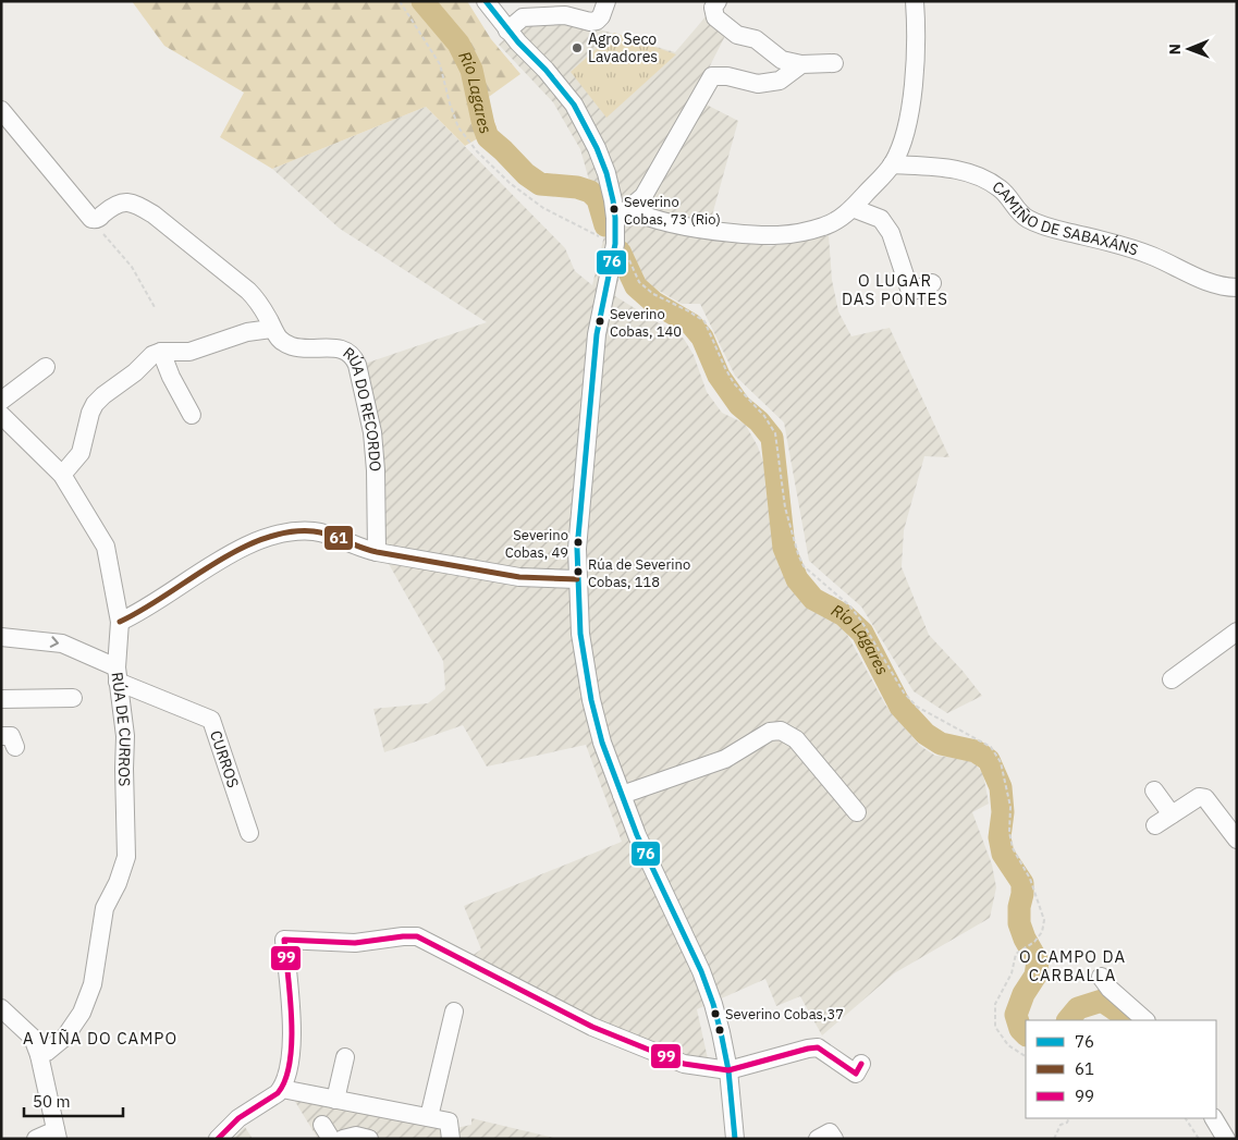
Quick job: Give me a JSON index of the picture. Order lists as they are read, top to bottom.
{
  "streets": {
    "street": [
      "CAMIÑO DE SABAXÁNS",
      "RÚA DO RECORDO",
      "RÚA DE CURROS",
      "CURROS"
    ]
  },
  "crossings": [
    ["RÚA DE CURROS", "CURROS"]
  ],
  "districts": ["O LUGAR DAS PONTES", "O CAMPO DA CARBALLA", "A VIÑA DO CAMPO"],
  "water": ["Río Lagares"],
  "places": [
    "Agro Seco Lavadores",
    "Severino Cobas, 73 (Rio)",
    "Severino Cobas, 140",
    "Severino Cobas, 49",
    "Rúa de Severino Cobas, 118",
    "Severino Cobas,37"
  ],
  "lines": ["transit line 76", "transit line 61", "transit line 99"],
  "legend": ["76", "61", "99"],
  "scale_bar": "50 m",
  "north": "left"
}
